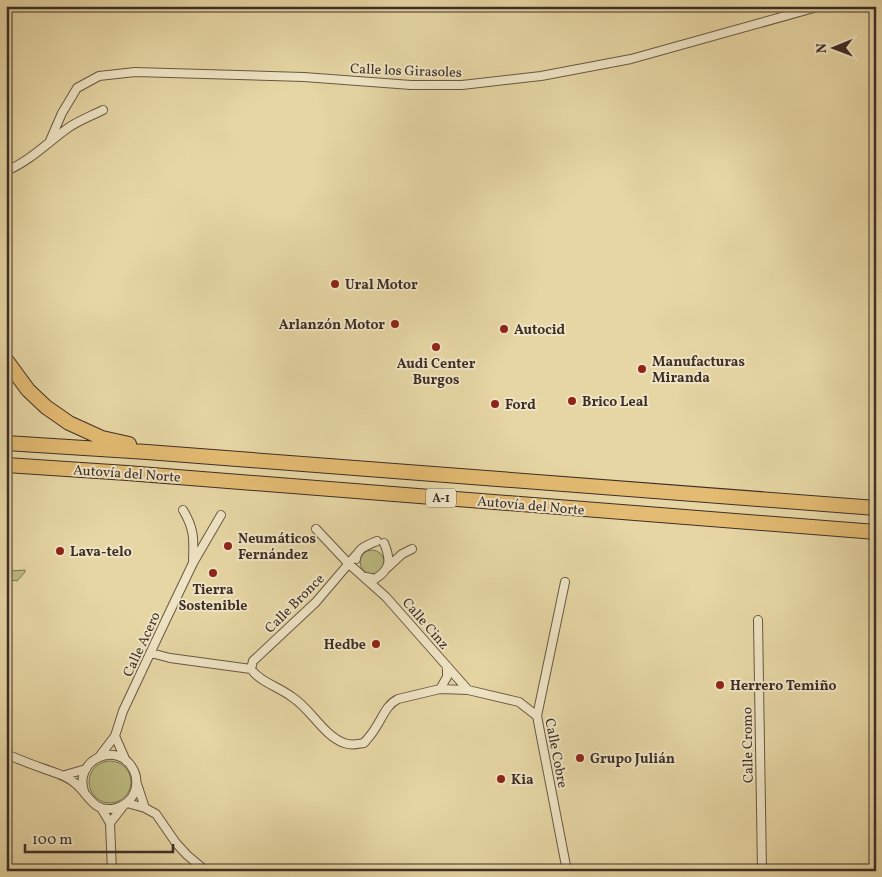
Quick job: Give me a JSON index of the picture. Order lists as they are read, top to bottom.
{
  "streets": {
    "highway": ["Autovía del Norte", "A-1"],
    "street": [
      "Calle los Girasoles",
      "Calle Bronce",
      "Calle Cinz",
      "Calle Acero",
      "Calle Cromo",
      "Calle Cobre"
    ]
  },
  "crossings": [
    ["Calle Bronce", "Calle Cinz"]
  ],
  "places": [
    "Ural Motor",
    "Arlanzón Motor",
    "Autocid",
    "Audi Center Burgos",
    "Manufacturas Miranda",
    "Brico Leal",
    "Ford",
    "Neumáticos Fernández",
    "Lava-telo",
    "Tierra Sostenible",
    "Hedbe",
    "Herrero Temiño",
    "Grupo Julián",
    "Kia"
  ],
  "scale_bar": "100 m",
  "north": "left"
}
